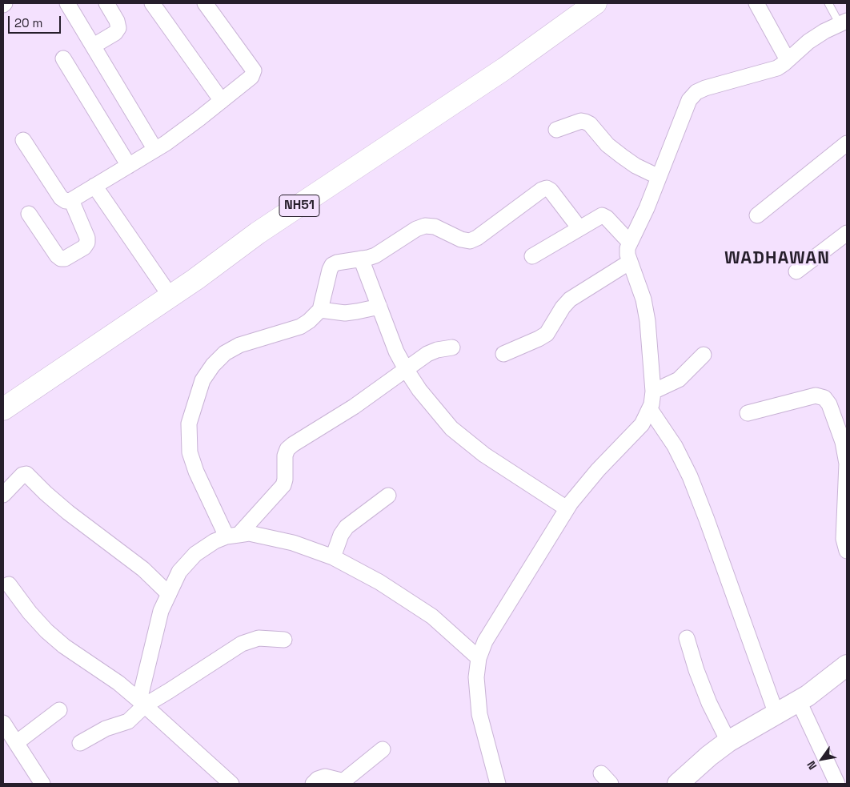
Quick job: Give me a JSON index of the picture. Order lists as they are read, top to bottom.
{
  "streets": {
    "highway": ["NH51"]
  },
  "districts": ["WADHAWAN"],
  "scale_bar": "20 m",
  "north": "bottom left"
}
